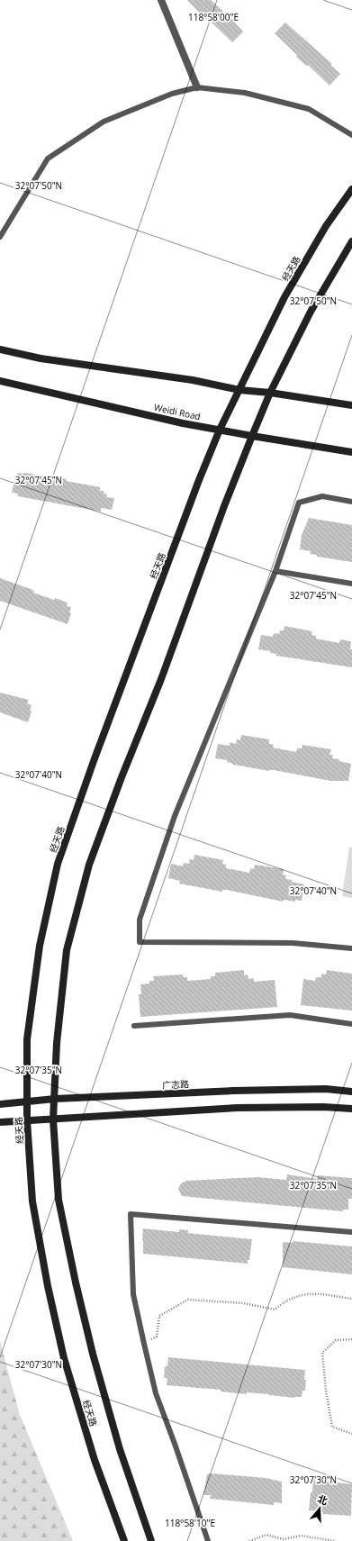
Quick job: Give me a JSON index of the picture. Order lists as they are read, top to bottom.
{
  "streets": {
    "main road": ["经天路", "Weidi Road", "广志路"]
  },
  "crossings": [
    ["经天路", "Weidi Road"],
    ["经天路", "广志路"]
  ],
  "north": "top",
  "coordinates": [
    "118°58'00\"E",
    "32°07'50\"N",
    "32°07'45\"N",
    "32°07'40\"N",
    "32°07'35\"N",
    "32°07'30\"N",
    "118°58'10\"E"
  ]
}
